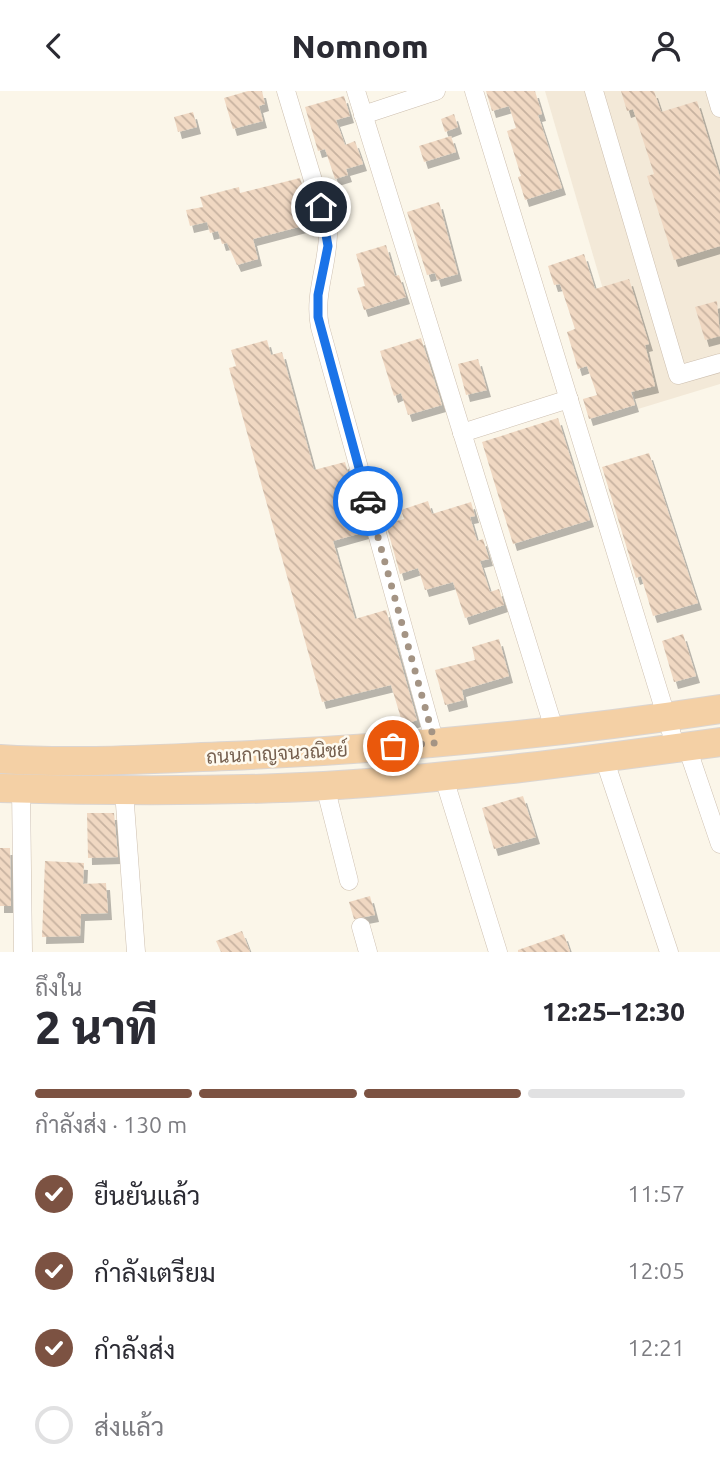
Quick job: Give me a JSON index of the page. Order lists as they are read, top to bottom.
{
  "streets": {
    "highway": ["ถนนกาญจนวณิชย์"]
  },
  "page": {
    "header": "Nomnom",
    "heading": ["2 นาที", "ถึงใน", "12:25–12:30"],
    "bar": "กำลังส่ง · 130 m",
    "list": [
      ["ยืนยันแล้ว", "11:57"],
      ["กำลังเตรียม", "12:05"],
      ["กำลังส่ง", "12:21"],
      "ส่งแล้ว"
    ]
  }
}
